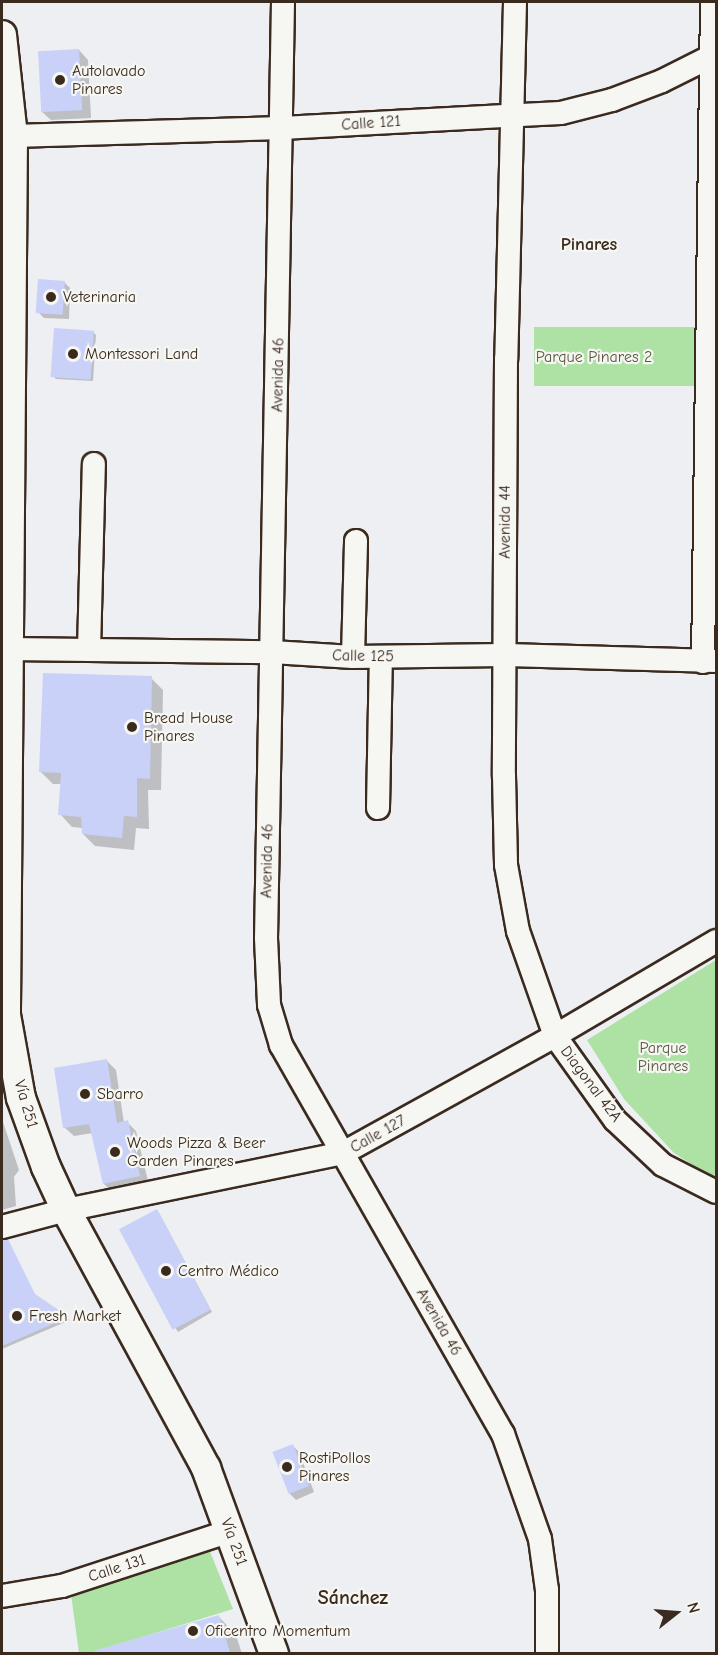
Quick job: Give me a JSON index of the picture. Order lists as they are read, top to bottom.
{
  "streets": {
    "main road": ["Vía 251"],
    "street": [
      "Calle 121",
      "Avenida 46",
      "Avenida 44",
      "Calle 125",
      "Diagonal 42A",
      "Calle 127",
      "Calle 131"
    ]
  },
  "crossings": [
    ["Calle 121", "Avenida 46"],
    ["Calle 121", "Avenida 44"],
    ["Calle 121", "Vía 251"],
    ["Avenida 46", "Calle 125"],
    ["Avenida 46", "Calle 127"],
    ["Avenida 44", "Calle 125"],
    ["Avenida 44", "Diagonal 42A"],
    ["Avenida 44", "Calle 127"],
    ["Calle 125", "Vía 251"],
    ["Diagonal 42A", "Calle 127"],
    ["Vía 251", "Calle 127"],
    ["Vía 251", "Calle 131"]
  ],
  "districts": ["Pinares", "Sánchez"],
  "parks": ["Parque Pinares 2", "Parque Pinares"],
  "places": [
    "Autolavado Pinares",
    "Veterinaria",
    "Montessori Land",
    "Bread House Pinares",
    "Sbarro",
    "Woods Pizza & Beer Garden Pinares",
    "Centro Médico",
    "Fresh Market",
    "RostiPollos Pinares",
    "Oficentro Momentum"
  ],
  "north": "right"
}
